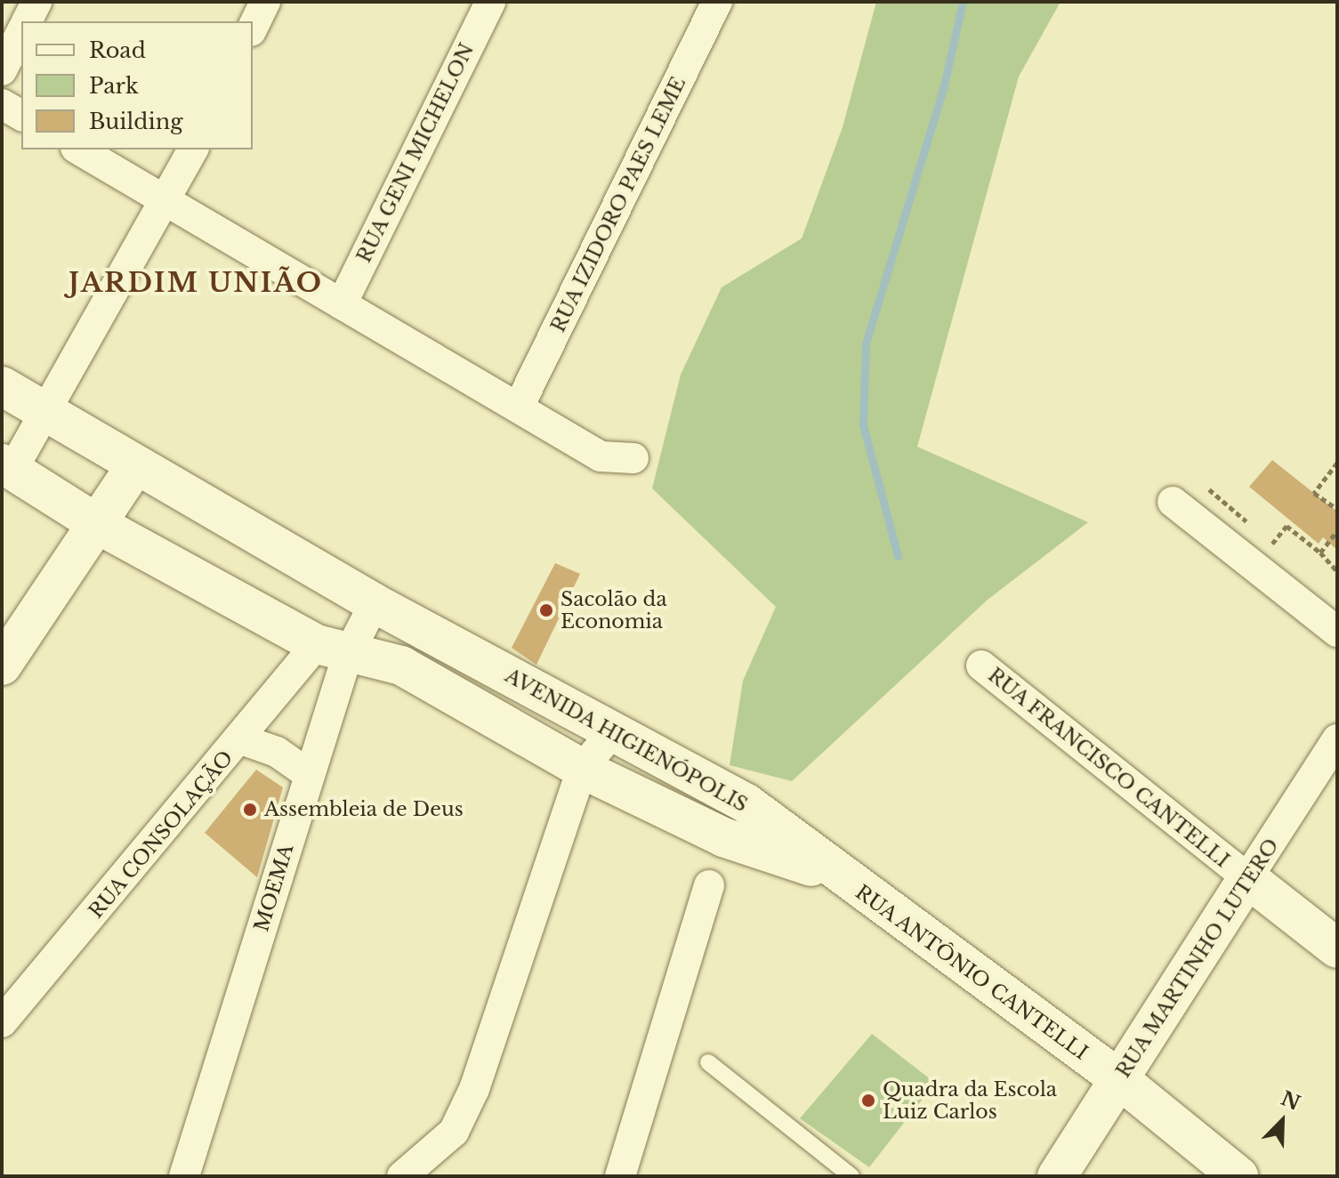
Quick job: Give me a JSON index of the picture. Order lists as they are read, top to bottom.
{
  "streets": {
    "main road": [
      "AVENIDA HIGIENÓPOLIS",
      "RUA FRANCISCO CANTELLI",
      "RUA MARTINHO LUTERO",
      "RUA ANTÔNIO CANTELLI"
    ],
    "street": [
      "RUA GENI MICHELON",
      "RUA IZIDORO PAES LEME",
      "RUA CONSOLAÇÃO",
      "MOEMA"
    ]
  },
  "crossings": [
    ["AVENIDA HIGIENÓPOLIS", "RUA CONSOLAÇÃO"],
    ["AVENIDA HIGIENÓPOLIS", "MOEMA"],
    ["AVENIDA HIGIENÓPOLIS", "RUA ANTÔNIO CANTELLI"],
    ["RUA FRANCISCO CANTELLI", "RUA MARTINHO LUTERO"],
    ["RUA CONSOLAÇÃO", "MOEMA"],
    ["RUA MARTINHO LUTERO", "RUA ANTÔNIO CANTELLI"]
  ],
  "districts": ["JARDIM UNIÃO"],
  "places": ["Sacolão da Economia", "Assembleia de Deus", "Quadra da Escola Luiz Carlos"],
  "legend": ["Road", "Park", "Building"],
  "north": "top right"
}
